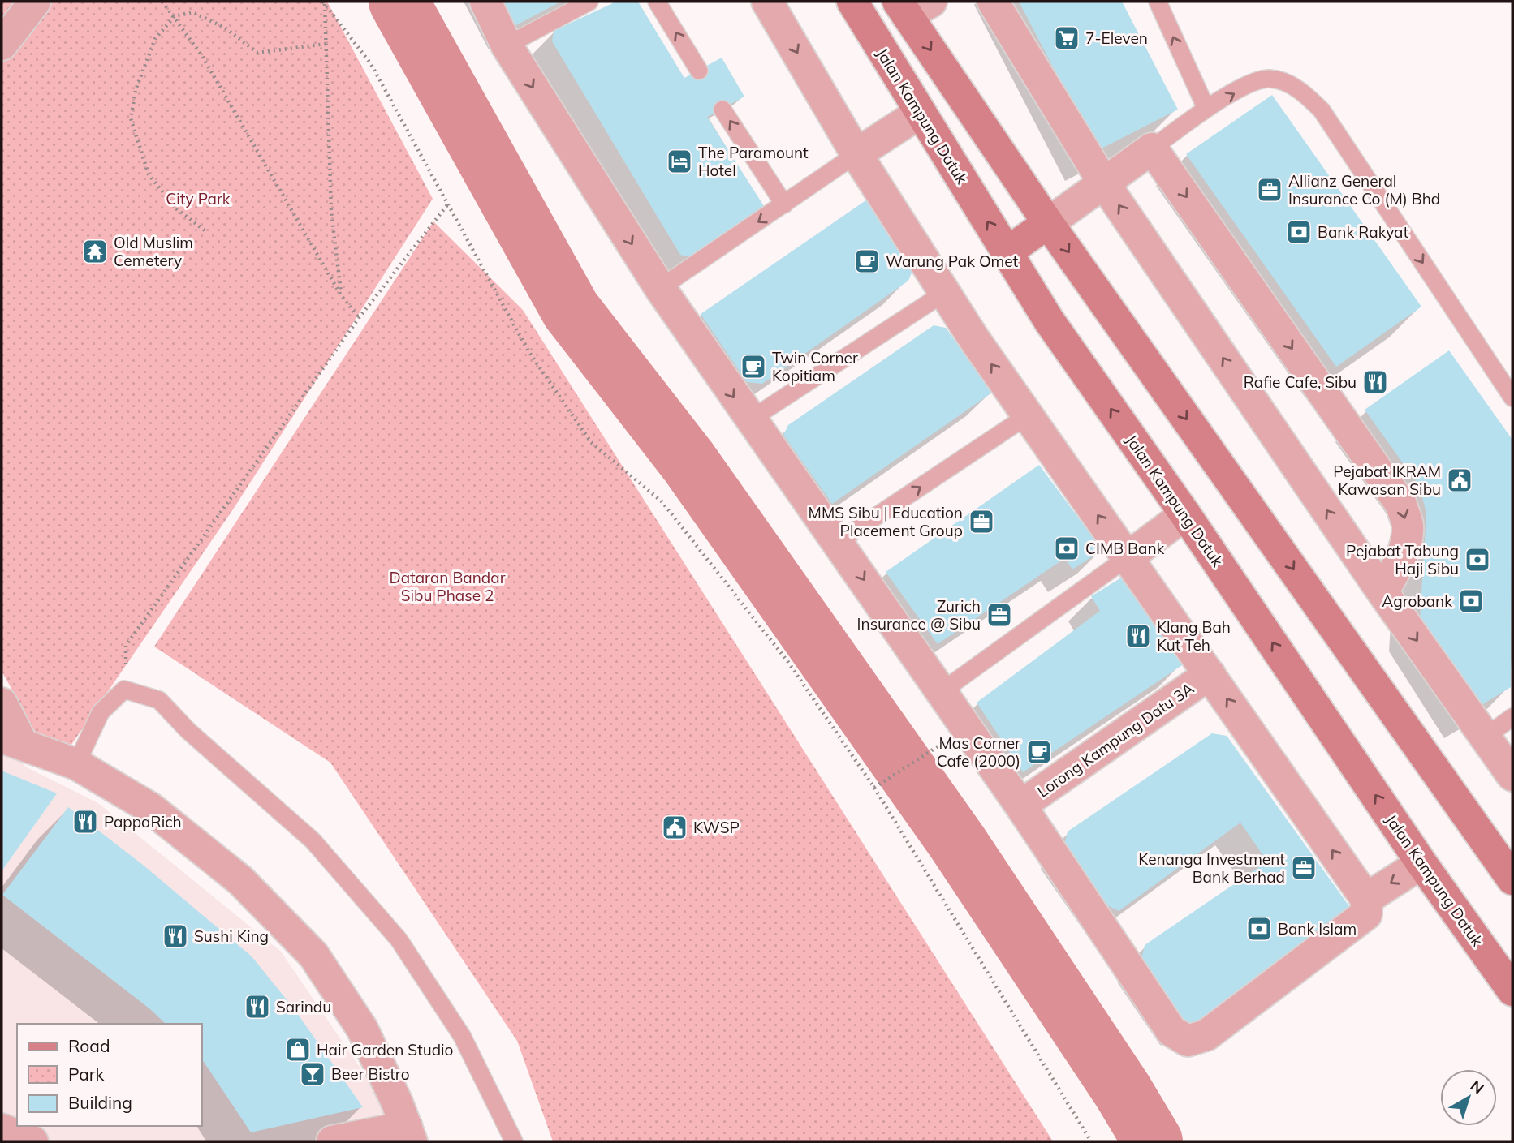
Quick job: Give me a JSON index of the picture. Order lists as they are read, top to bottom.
{
  "streets": {
    "street": ["Jalan Kampung Datuk", "Lorong Kampung Datu 3A"]
  },
  "parks": ["City Park", "Dataran Bandar Sibu Phase 2"],
  "places": {
    "supermarket": ["7-Eleven"],
    "hotel": ["The Paramount Hotel"],
    "office": [
      "Allianz General Insurance Co (M) Bhd",
      "MMS Sibu | Education Placement Group",
      "Zurich Insurance @ Sibu",
      "Kenanga Investment Bank Berhad"
    ],
    "bank": [
      "Bank Rakyat",
      "CIMB Bank",
      "Pejabat Tabung Haji Sibu",
      "Agrobank",
      "Bank Islam"
    ],
    "temple": ["Old Muslim Cemetery"],
    "cafe": ["Warung Pak Omet", "Twin Corner Kopitiam", "Mas Corner Cafe (2000)"],
    "restaurant": [
      "Rafie Cafe, Sibu",
      "Klang Bah Kut Teh",
      "PappaRich",
      "Sushi King",
      "Sarindu"
    ],
    "public building": ["Pejabat IKRAM Kawasan Sibu", "KWSP"],
    "shop": ["Hair Garden Studio"],
    "bar": ["Beer Bistro"]
  },
  "legend": ["Road", "Park", "Building"],
  "north": "top right"
}
